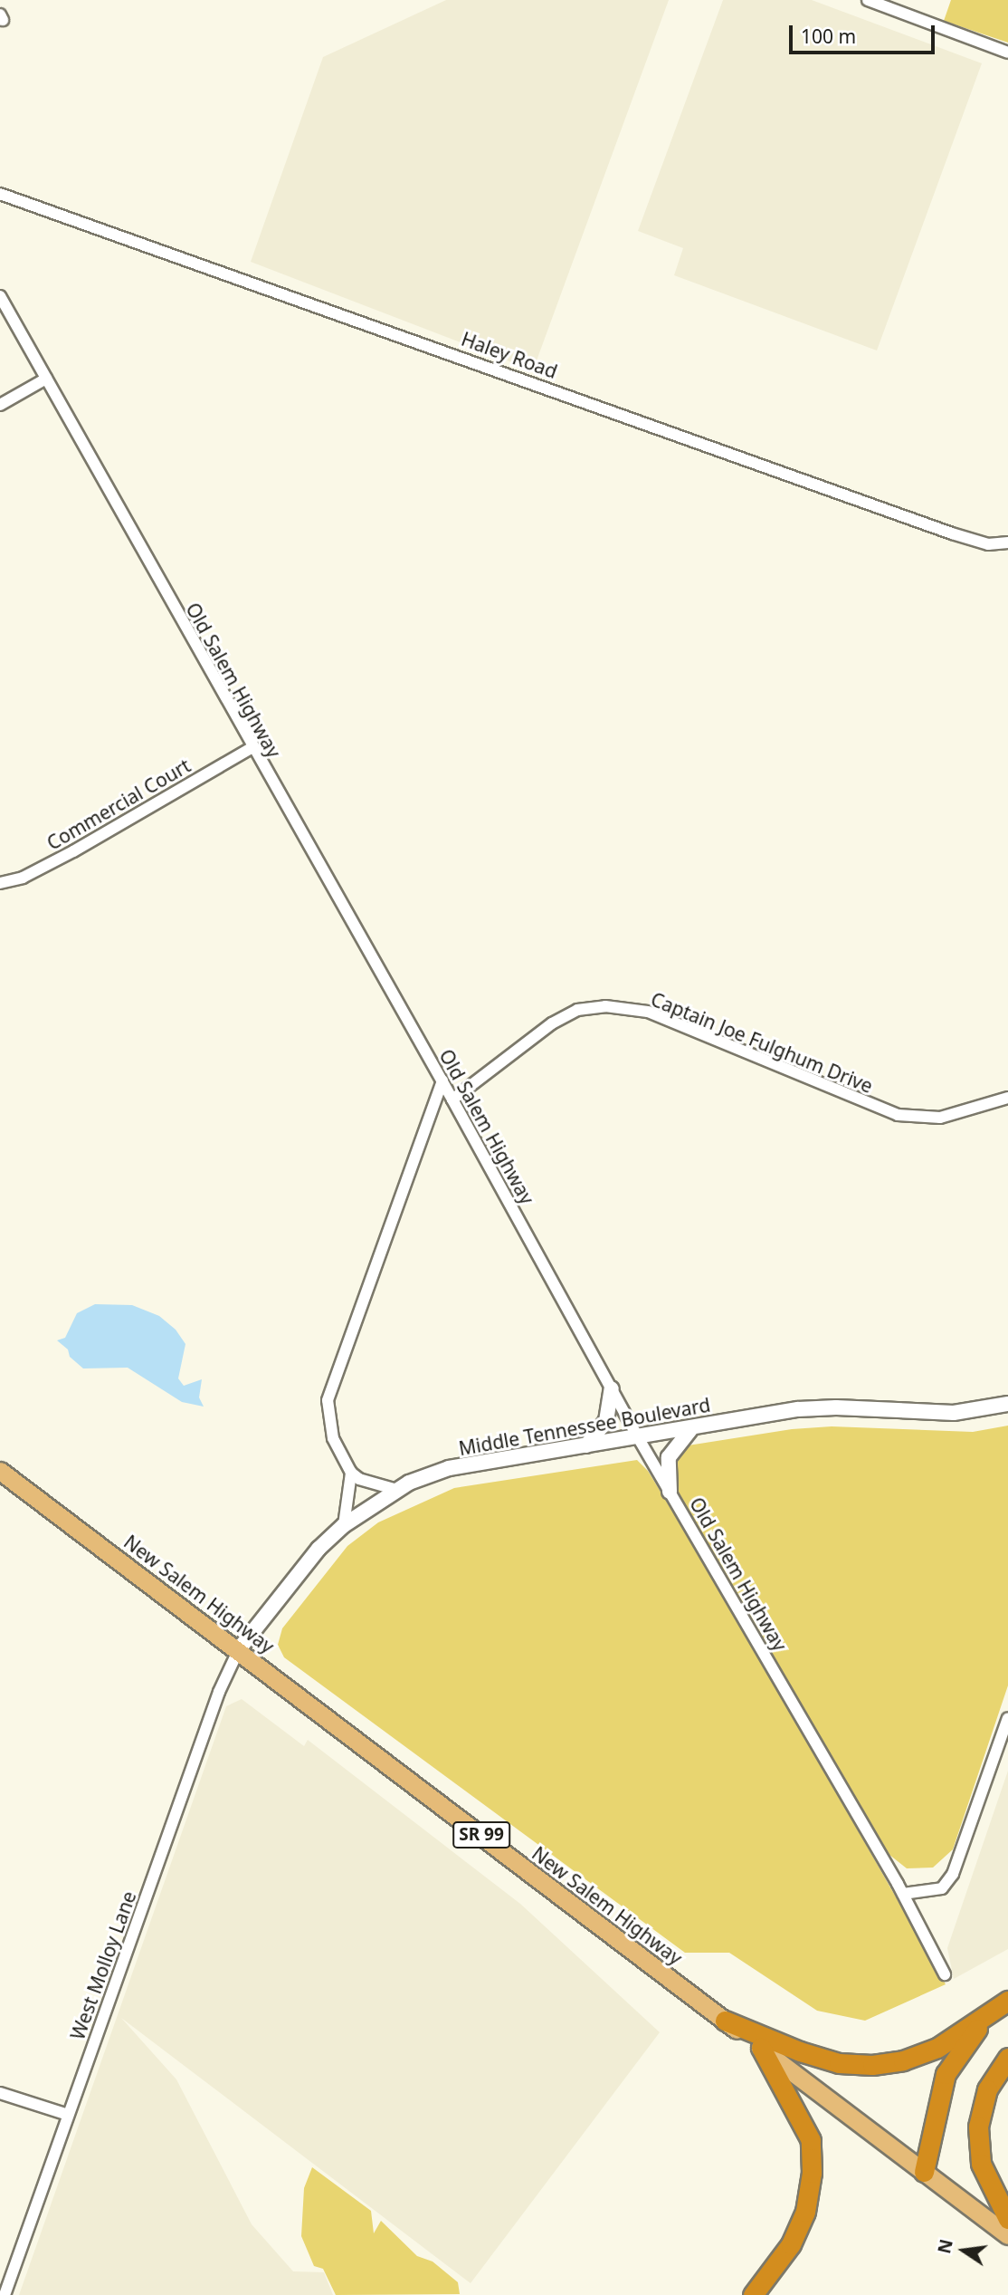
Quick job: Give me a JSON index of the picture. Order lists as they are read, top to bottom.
{
  "streets": {
    "main road": ["Middle Tennessee Boulevard", "New Salem Highway", "SR 99"],
    "street": [
      "Haley Road",
      "Old Salem Highway",
      "Commercial Court",
      "Captain Joe Fulghum Drive",
      "West Molloy Lane"
    ]
  },
  "crossings": [
    ["Old Salem Highway", "Commercial Court"],
    ["Old Salem Highway", "Captain Joe Fulghum Drive"],
    ["Old Salem Highway", "Middle Tennessee Boulevard"],
    ["Middle Tennessee Boulevard", "New Salem Highway"],
    ["Middle Tennessee Boulevard", "West Molloy Lane"],
    ["New Salem Highway", "West Molloy Lane"]
  ],
  "scale_bar": "100 m",
  "north": "left"
}
